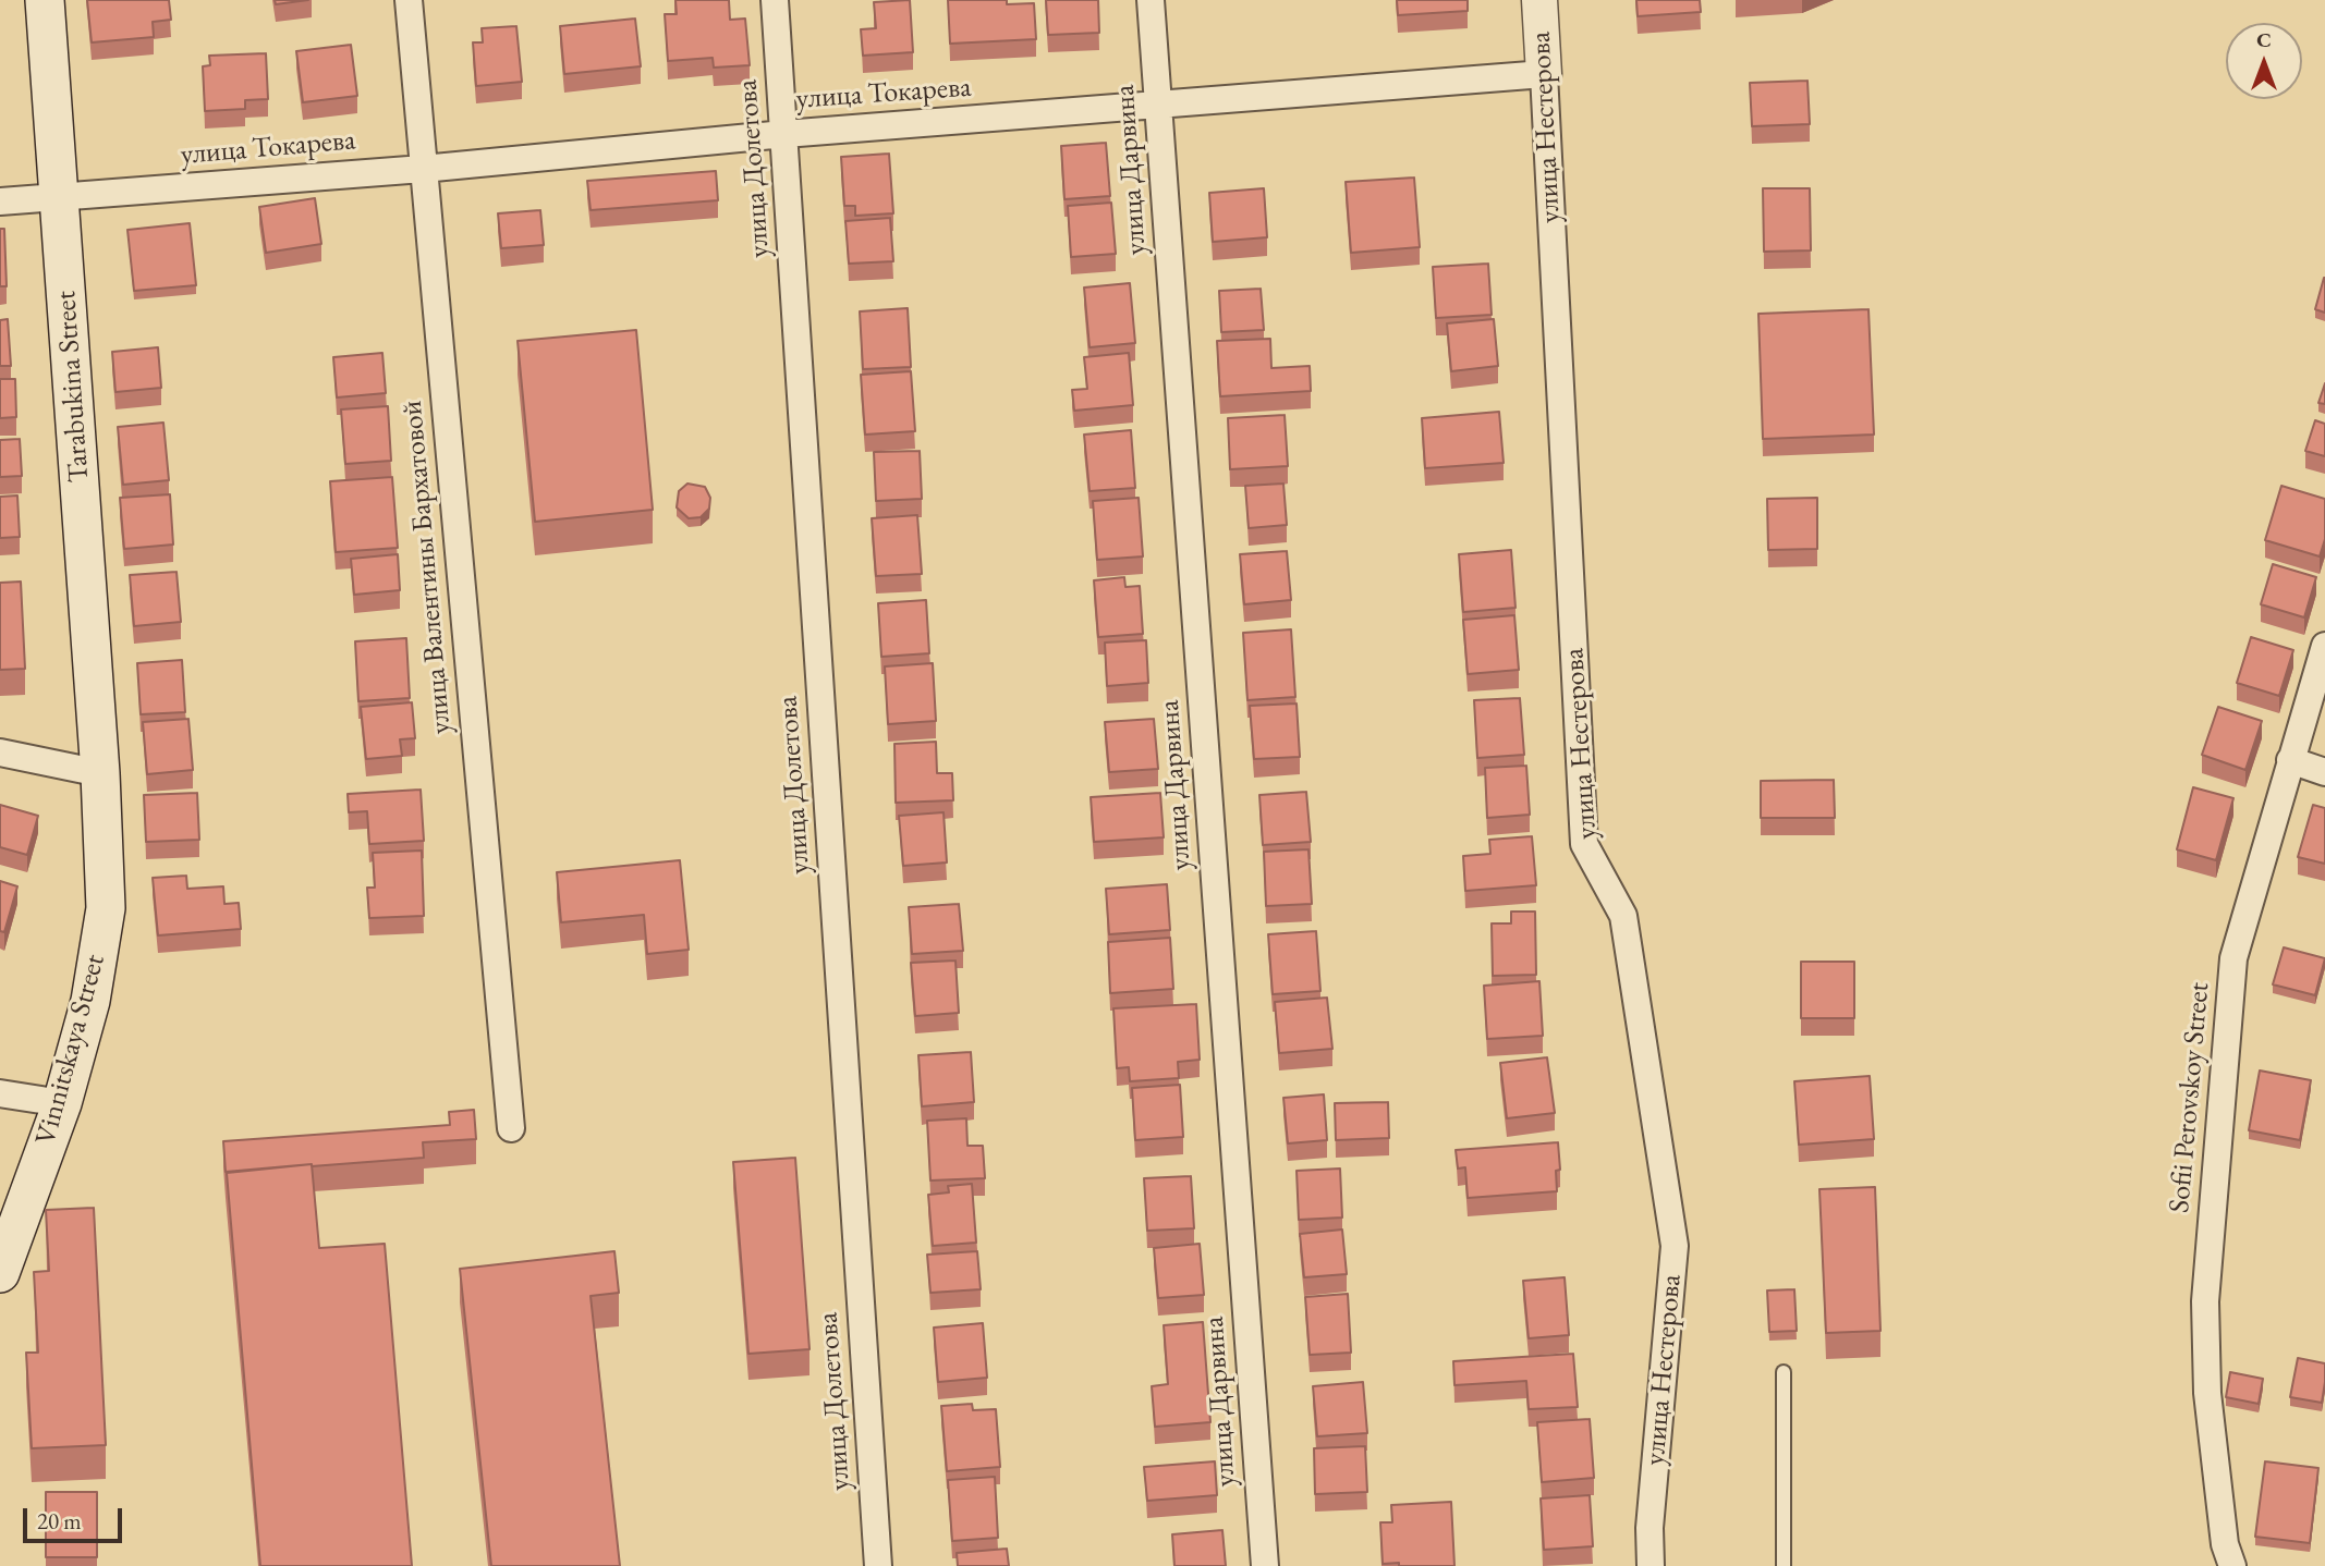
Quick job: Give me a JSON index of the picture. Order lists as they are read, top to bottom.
{
  "streets": {
    "main road": ["Tarabukina Street", "Vinnitskaya Street"],
    "street": [
      "улица Токарева",
      "улица Нестерова",
      "улица Долетова",
      "улица Дарвина",
      "улица Валентины Бархатовой",
      "Sofii Perovskoy Street"
    ]
  },
  "crossings": [
    ["улица Токарева", "улица Нестерова"],
    ["улица Токарева", "улица Долетова"],
    ["улица Токарева", "улица Дарвина"],
    ["улица Токарева", "Tarabukina Street"],
    ["улица Токарева", "улица Валентины Бархатовой"],
    ["Tarabukina Street", "Vinnitskaya Street"]
  ],
  "scale_bar": "20 m",
  "north": "top"
}
